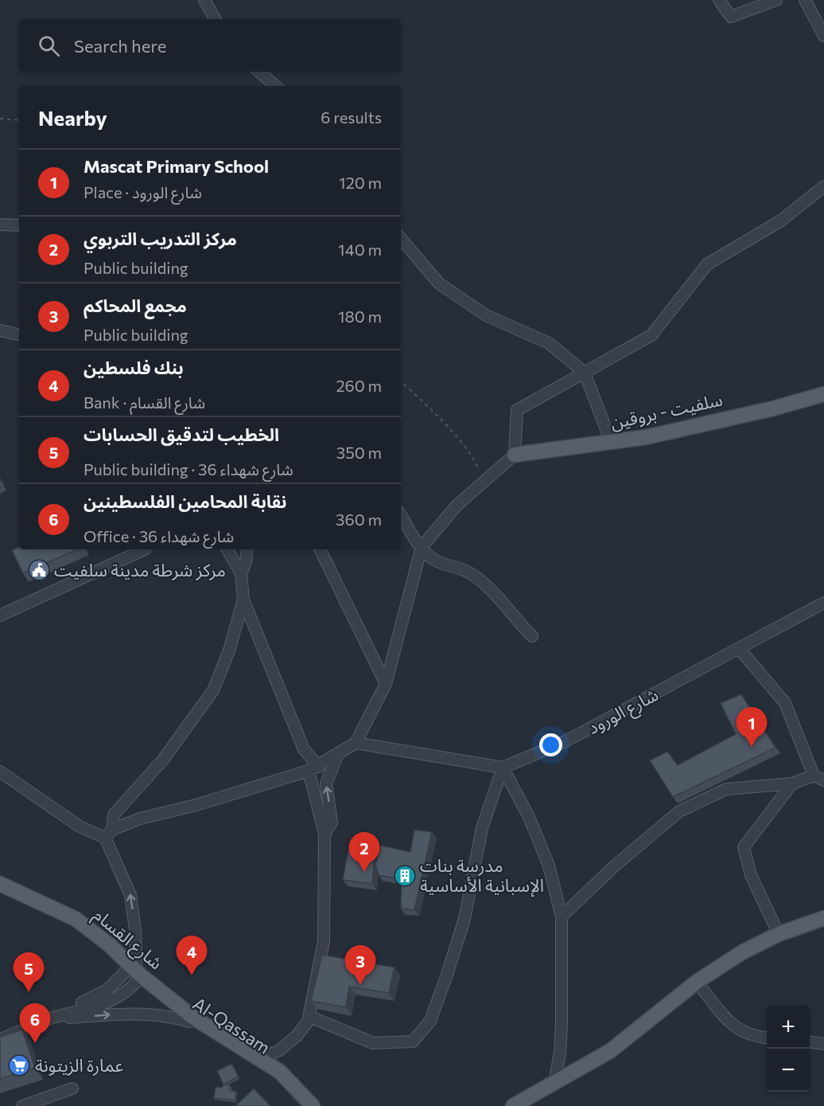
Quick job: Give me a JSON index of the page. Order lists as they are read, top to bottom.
{
  "streets": {
    "main road": ["سلفيت - بروقين", "شارع القسام", "Al-Qassam"],
    "street": ["شارع الورود"]
  },
  "crossings": [
    ["شارع القسام", "Al-Qassam"]
  ],
  "places": {
    "public building": ["مركز شرطة مدينة سلفيت"],
    "building": ["مدرسة بنات الإسبانية الأساسية"],
    "supermarket": ["عمارة الزيتونة"]
  },
  "page": {
    "search": "Search here",
    "heading": ["Nearby", "6 results"],
    "list": [
      {
        "mark": "1",
        "name": "Mascat Primary School",
        "note": "Place · شارع الورود",
        "value": "120 m"
      },
      {
        "mark": "2",
        "name": "مركز التدريب التربوي",
        "note": "Public building",
        "value": "140 m"
      },
      {
        "mark": "3",
        "name": "مجمع المحاكم",
        "note": "Public building",
        "value": "180 m"
      },
      {
        "mark": "4",
        "name": "بنك فلسطين",
        "note": "Bank · شارع القسام",
        "value": "260 m"
      },
      {
        "mark": "5",
        "name": "الخطيب لتدقيق الحسابات",
        "note": "Public building · شارع شهداء 36",
        "value": "350 m"
      },
      {
        "mark": "6",
        "name": "نقابة المحامين الفلسطينين",
        "note": "Office · شارع شهداء 36",
        "value": "360 m"
      }
    ],
    "pins": [
      "1",
      "2",
      "4",
      "3",
      "5",
      "6"
    ],
    "map_buttons": ["+", "−"]
  }
}
